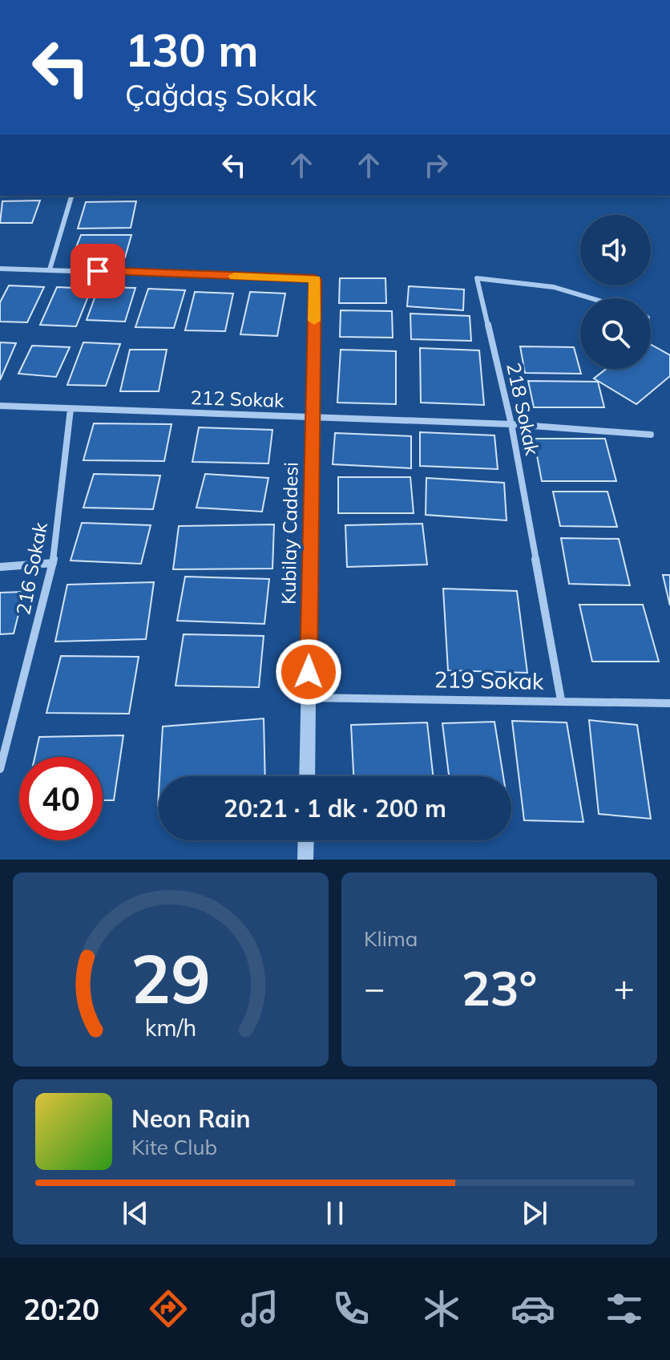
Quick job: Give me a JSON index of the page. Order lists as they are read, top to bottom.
{
  "streets": {
    "street": [
      "212 Sokak",
      "218 Sokak",
      "Kubilay Caddesi",
      "216 Sokak",
      "219 Sokak"
    ]
  },
  "crossings": [
    ["212 Sokak", "218 Sokak"],
    ["212 Sokak", "Kubilay Caddesi"],
    ["212 Sokak", "216 Sokak"],
    ["218 Sokak", "219 Sokak"],
    ["Kubilay Caddesi", "219 Sokak"]
  ],
  "page": {
    "turn": ["130 m", "Çağdaş Sokak"],
    "limit": "40",
    "trip": "20:21 · 1 dk · 200 m",
    "tile": "Klima",
    "heat": ["−", "23°", "+"],
    "song": ["Neon Rain", "Kite Club"],
    "tabs": "20:20",
    "gauge": ["29", "km/h"]
  }
}
